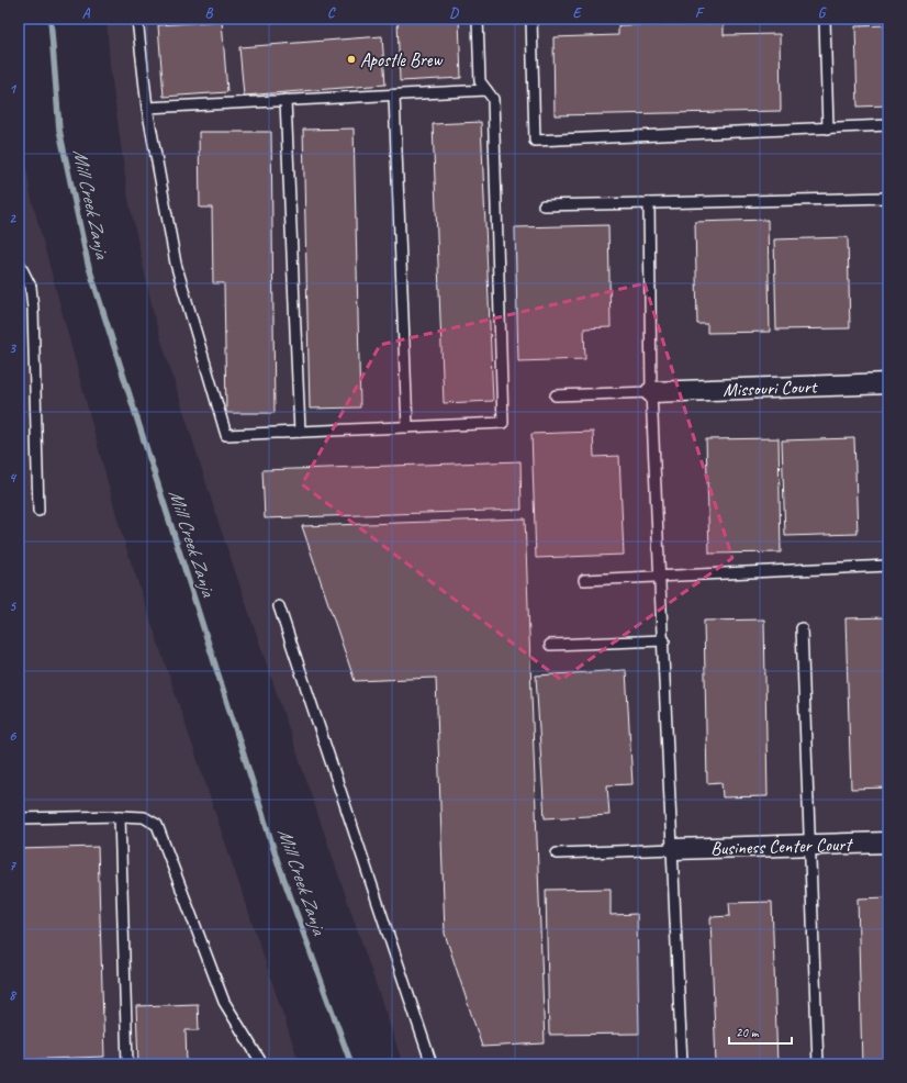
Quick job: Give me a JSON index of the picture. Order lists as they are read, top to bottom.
{
  "streets": {
    "street": ["Missouri Court", "Business Center Court"]
  },
  "water": ["Mill Creek Zanja"],
  "places": ["Apostle Brew"],
  "scale_bar": "20 m",
  "grid": {
    "columns": [
      "A",
      "B",
      "C",
      "D",
      "E",
      "F",
      "G"
    ],
    "rows": [
      "1",
      "2",
      "3",
      "4",
      "5",
      "6",
      "7",
      "8"
    ]
  }
}
